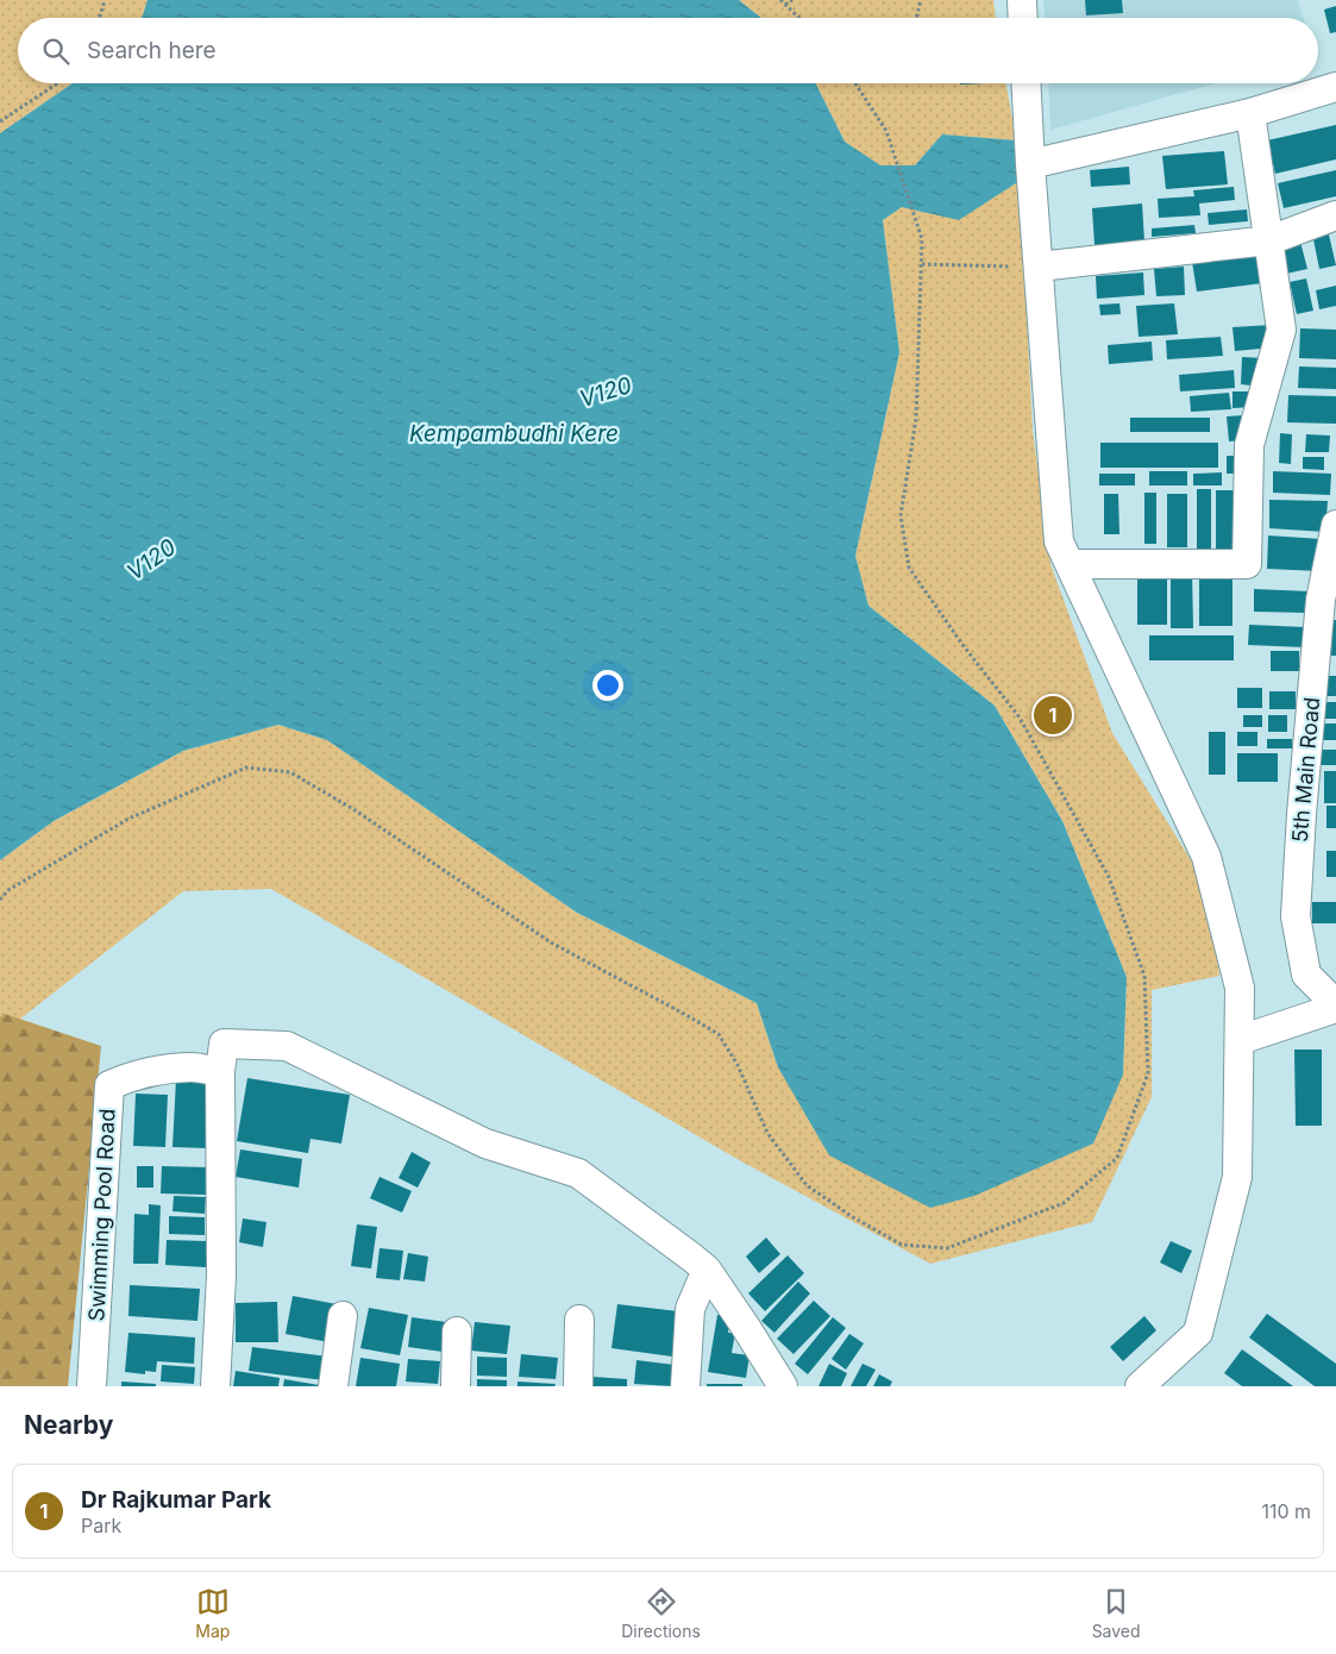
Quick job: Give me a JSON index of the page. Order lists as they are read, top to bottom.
{
  "streets": {
    "street": ["5th Main Road", "Swimming Pool Road"]
  },
  "water": ["V120", "Kempambudhi Kere"],
  "page": {
    "search": "Search here",
    "pins": "1",
    "heading": "Nearby",
    "list": [
      {
        "mark": "1",
        "name": "Dr Rajkumar Park",
        "note": "Park",
        "value": "110 m"
      }
    ],
    "nav": ["Map", "Directions", "Saved"]
  }
}
